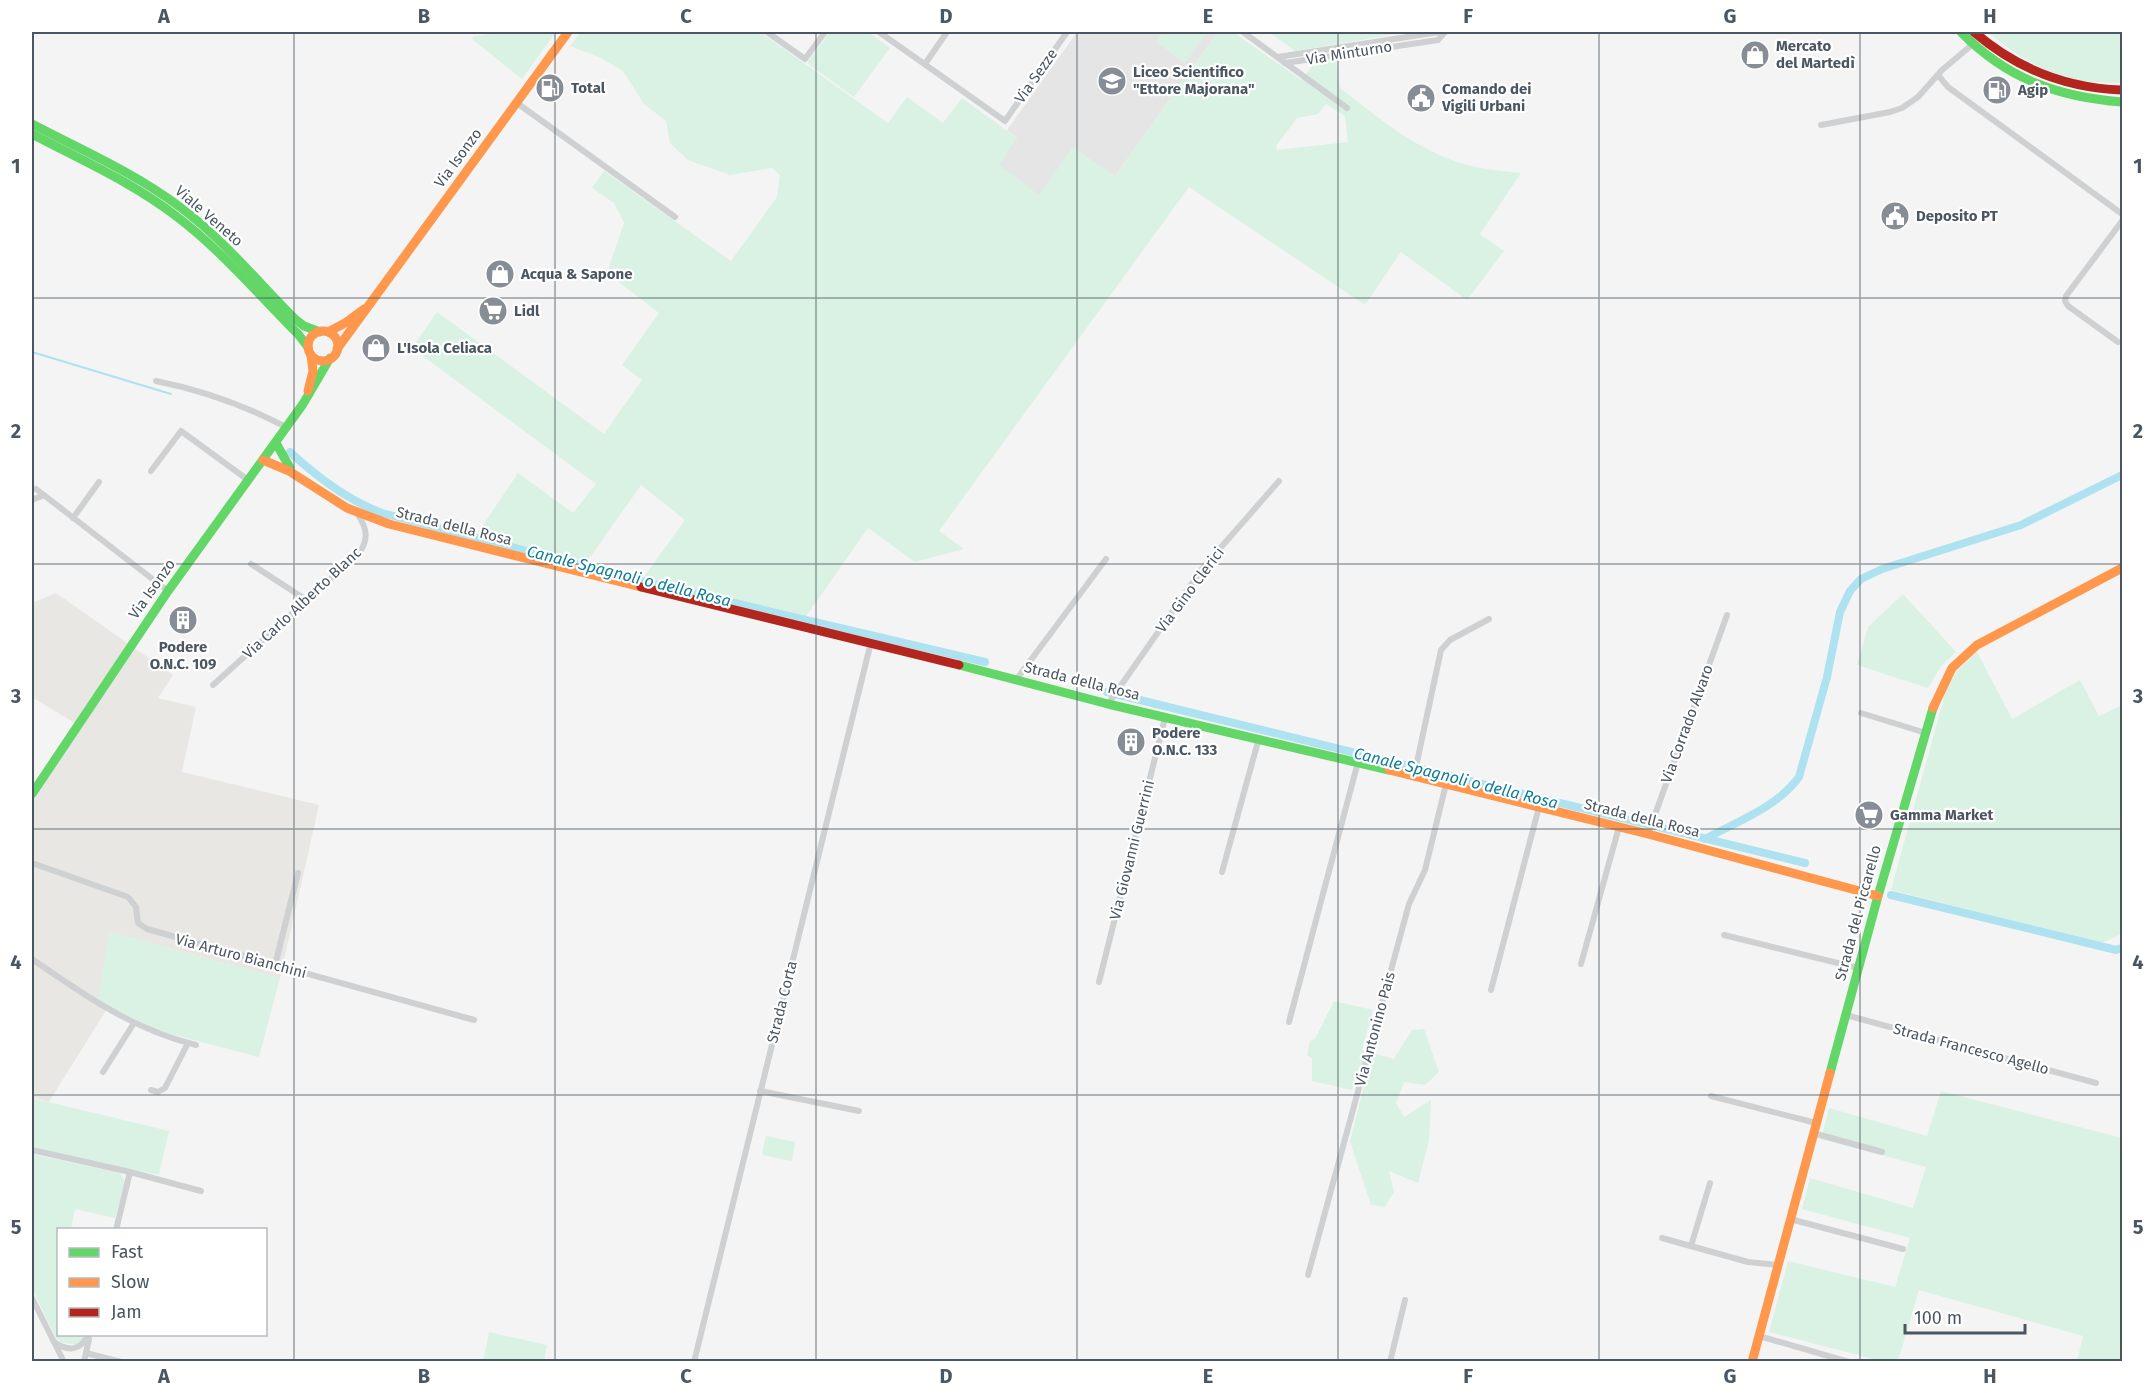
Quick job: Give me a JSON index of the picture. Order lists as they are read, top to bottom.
{
  "streets": {
    "street": [
      "Via Minturno",
      "Via Sezze",
      "Via Isonzo",
      "Viale Veneto",
      "Strada della Rosa",
      "Via Gino Clerici",
      "Via Carlo Alberto Blanc",
      "Via Corrado Alvaro",
      "Via Giovanni Guerrini",
      "Strada del Piccarello",
      "Via Arturo Bianchini",
      "Strada Corta",
      "Via Antonino Pais",
      "Strada Francesco Agello"
    ]
  },
  "crossings": [
    ["Via Isonzo", "Viale Veneto"],
    ["Via Isonzo", "Strada della Rosa"],
    ["Strada della Rosa", "Via Gino Clerici"],
    ["Strada della Rosa", "Via Carlo Alberto Blanc"],
    ["Strada della Rosa", "Via Corrado Alvaro"],
    ["Strada della Rosa", "Via Giovanni Guerrini"],
    ["Strada della Rosa", "Strada del Piccarello"],
    ["Strada della Rosa", "Strada Corta"],
    ["Strada della Rosa", "Via Antonino Pais"],
    ["Strada del Piccarello", "Strada Francesco Agello"]
  ],
  "water": ["Canale Spagnoli o della Rosa"],
  "places": {
    "shop": ["Mercato del Martedì", "Acqua & Sapone", "L'Isola Celiaca"],
    "school or university": ["Liceo Scientifico \"Ettore Majorana\""],
    "fuel station": ["Total", "Agip"],
    "public building": ["Comando dei Vigili Urbani", "Deposito PT"],
    "supermarket": ["Lidl", "Gamma Market"],
    "building": ["Podere O.N.C. 109", "Podere O.N.C. 133"]
  },
  "legend": ["Fast", "Slow", "Jam"],
  "scale_bar": "100 m",
  "grid": {
    "columns": [
      "A",
      "B",
      "C",
      "D",
      "E",
      "F",
      "G",
      "H"
    ],
    "rows": [
      "1",
      "2",
      "3",
      "4",
      "5"
    ]
  }
}
